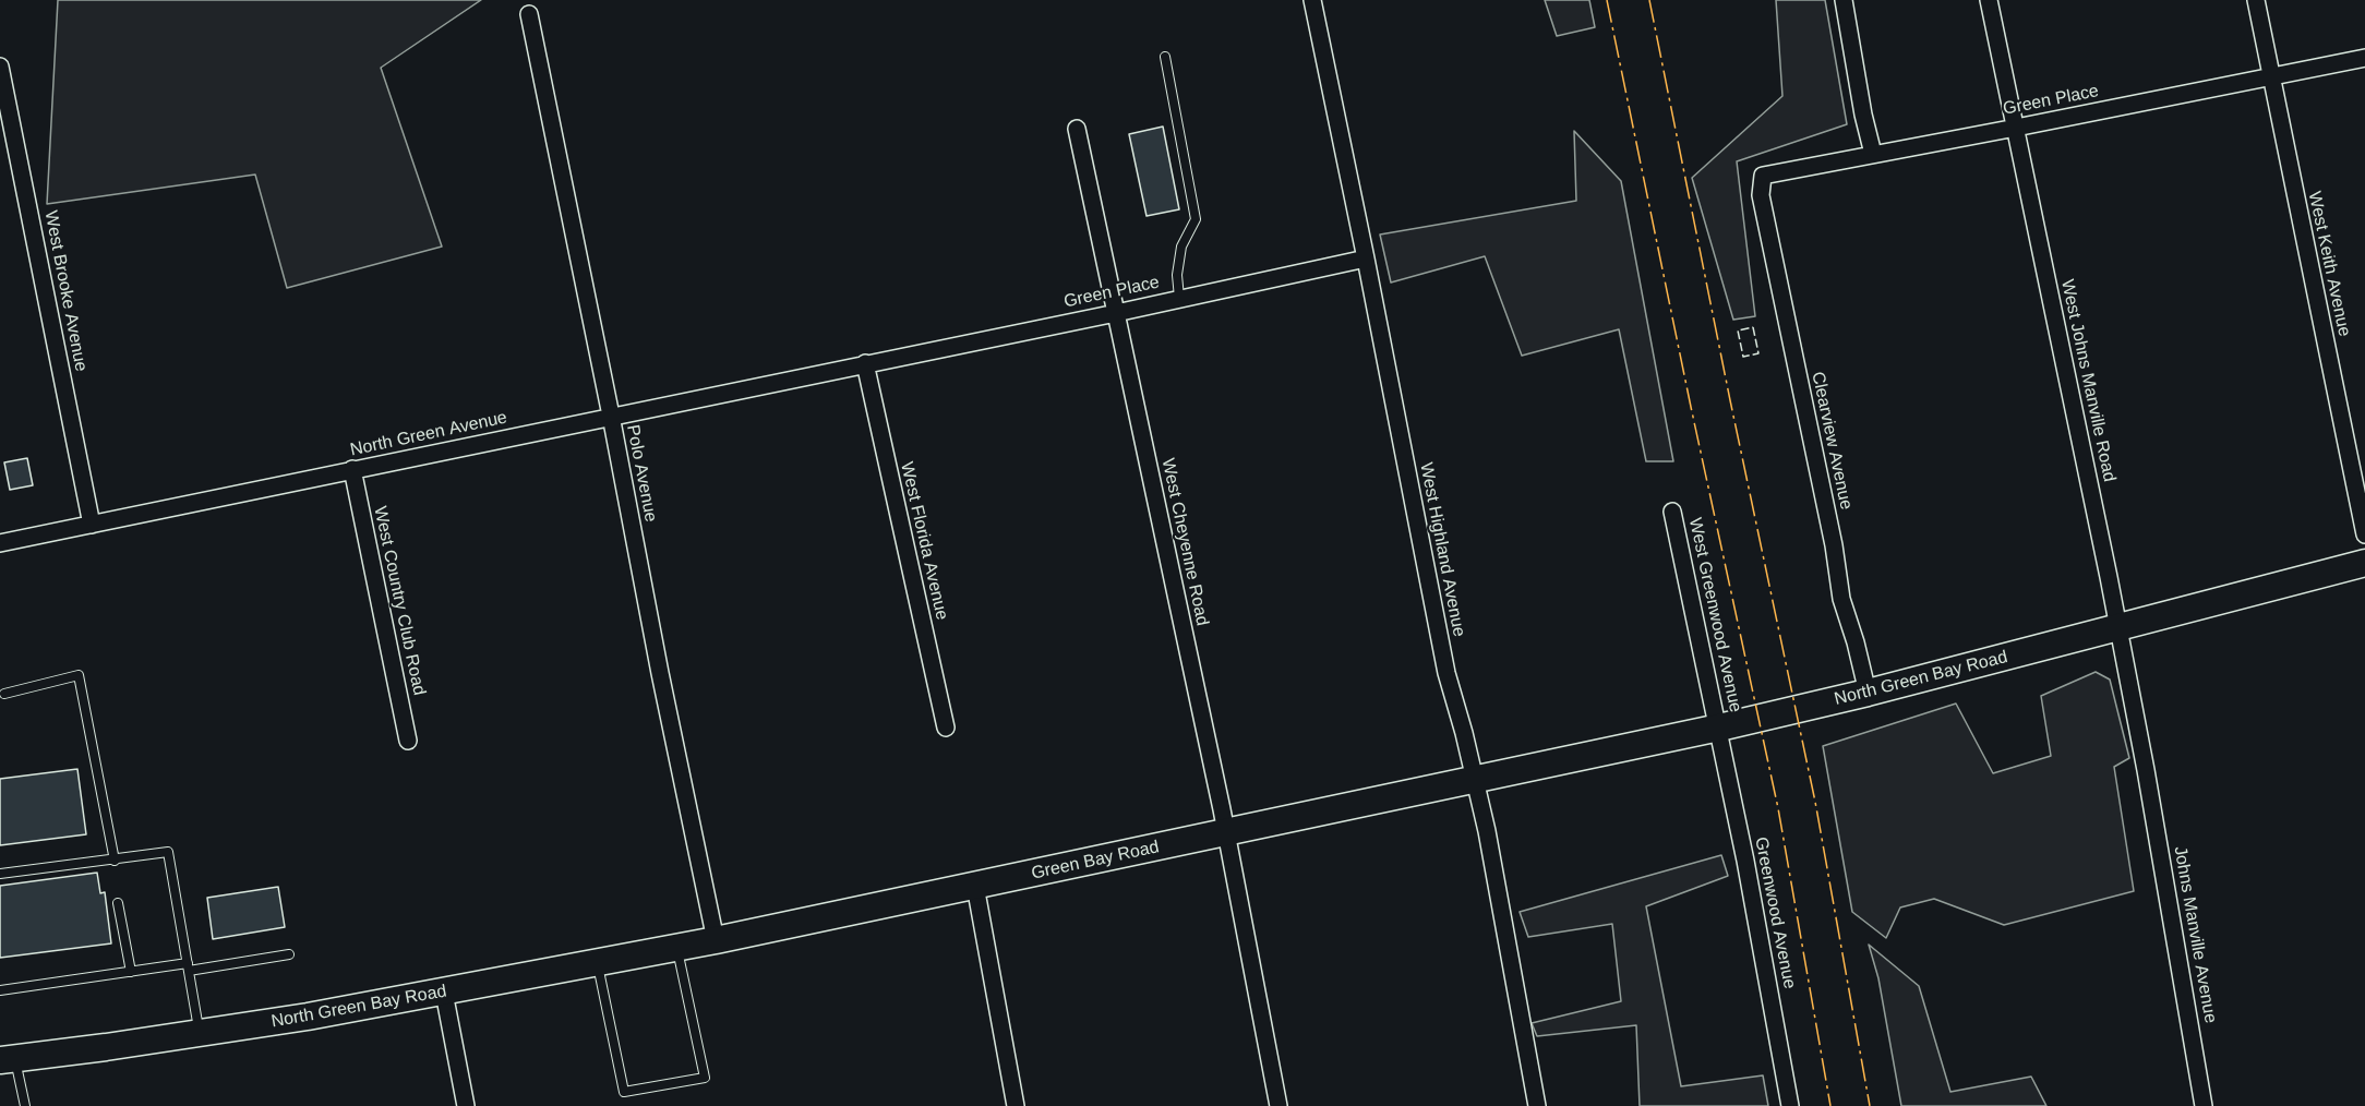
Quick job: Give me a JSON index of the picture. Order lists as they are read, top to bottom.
{
  "streets": {
    "main road": ["North Green Bay Road", "Green Bay Road"],
    "street": [
      "Green Place",
      "West Keith Avenue",
      "West Brooke Avenue",
      "West Johns Manville Road",
      "North Green Avenue",
      "Clearview Avenue",
      "Polo Avenue",
      "West Florida Avenue",
      "West Cheyenne Road",
      "West Highland Avenue",
      "West Country Club Road",
      "West Greenwood Avenue",
      "Greenwood Avenue",
      "Johns Manville Avenue"
    ]
  },
  "crossings": [
    ["Green Place", "West Keith Avenue"],
    ["Green Place", "West Johns Manville Road"],
    ["Green Place", "North Green Avenue"],
    ["Green Place", "Clearview Avenue"],
    ["Green Place", "West Florida Avenue"],
    ["Green Place", "West Cheyenne Road"],
    ["Green Place", "West Highland Avenue"],
    ["West Brooke Avenue", "North Green Avenue"],
    ["West Johns Manville Road", "North Green Bay Road"],
    ["West Johns Manville Road", "Johns Manville Avenue"],
    ["North Green Avenue", "Polo Avenue"],
    ["North Green Avenue", "West Florida Avenue"],
    ["North Green Avenue", "West Country Club Road"],
    ["Clearview Avenue", "North Green Bay Road"],
    ["Polo Avenue", "North Green Bay Road"],
    ["Polo Avenue", "Green Bay Road"],
    ["West Cheyenne Road", "Green Bay Road"],
    ["West Highland Avenue", "North Green Bay Road"],
    ["West Highland Avenue", "Green Bay Road"],
    ["West Greenwood Avenue", "North Green Bay Road"],
    ["West Greenwood Avenue", "Greenwood Avenue"],
    ["North Green Bay Road", "Green Bay Road"],
    ["North Green Bay Road", "Greenwood Avenue"]
  ]
}
